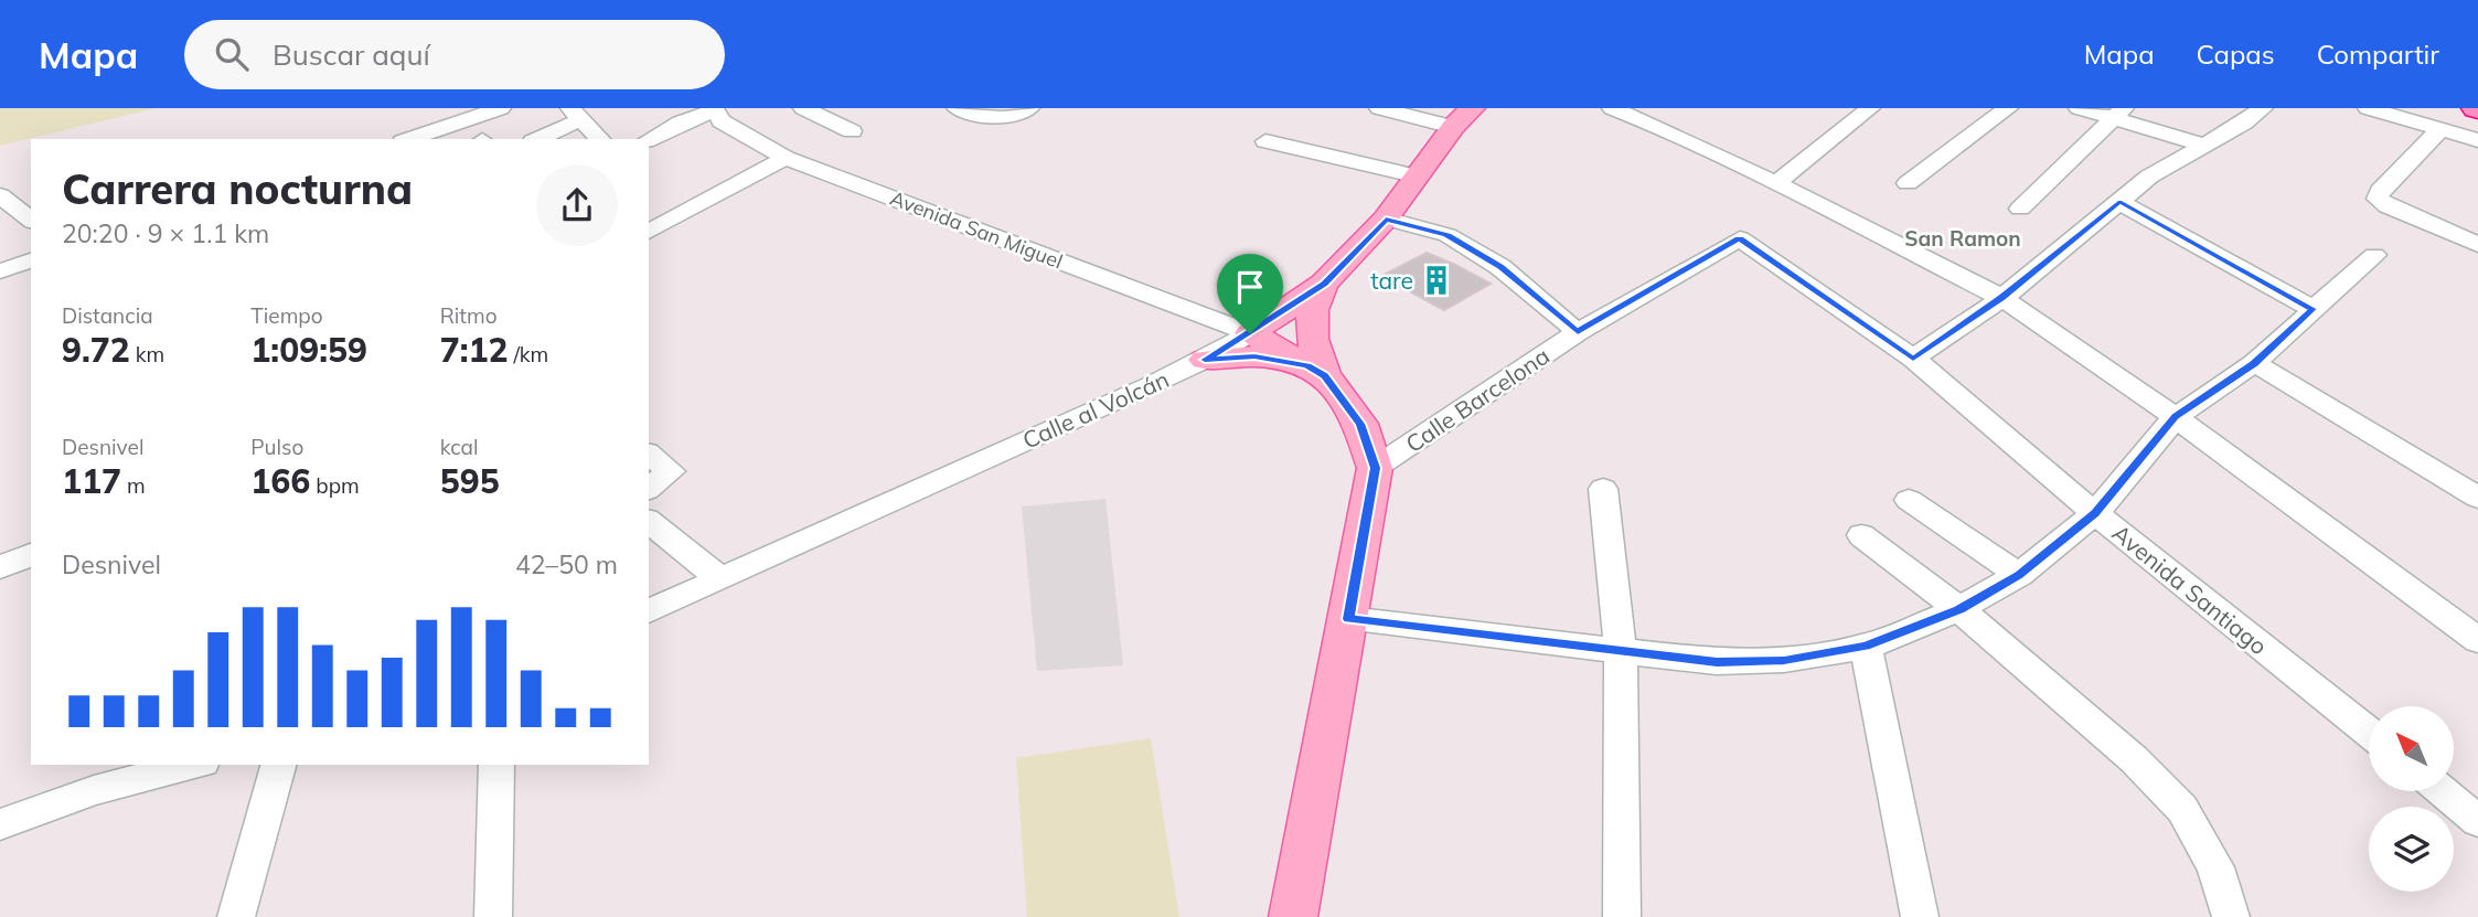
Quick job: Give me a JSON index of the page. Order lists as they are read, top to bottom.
{
  "streets": {
    "main road": ["Calle al Volcán"],
    "street": ["Avenida San Miguel", "Calle Barcelona", "Avenida Santiago"]
  },
  "crossings": [
    ["Avenida San Miguel", "Calle al Volcán"],
    ["Calle Barcelona", "Avenida Santiago"]
  ],
  "districts": ["San Ramon"],
  "places": {
    "building": ["tare"]
  },
  "north": "top left",
  "page": {
    "header": "Mapa",
    "search": "Buscar aquí",
    "nav": ["Mapa", "Capas", "Compartir"],
    "heading": ["Carrera nocturna", "20:20 · 9 × 1.1 km"],
    "stats": [
      ["Distancia", "9.72 km"],
      ["Tiempo", "1:09:59"],
      ["Ritmo", "7:12 /km"],
      ["Desnivel", "117 m"],
      ["Pulso", "166 bpm"],
      ["kcal", "595"]
    ],
    "chart": ["Desnivel", "42–50 m"]
  }
}
